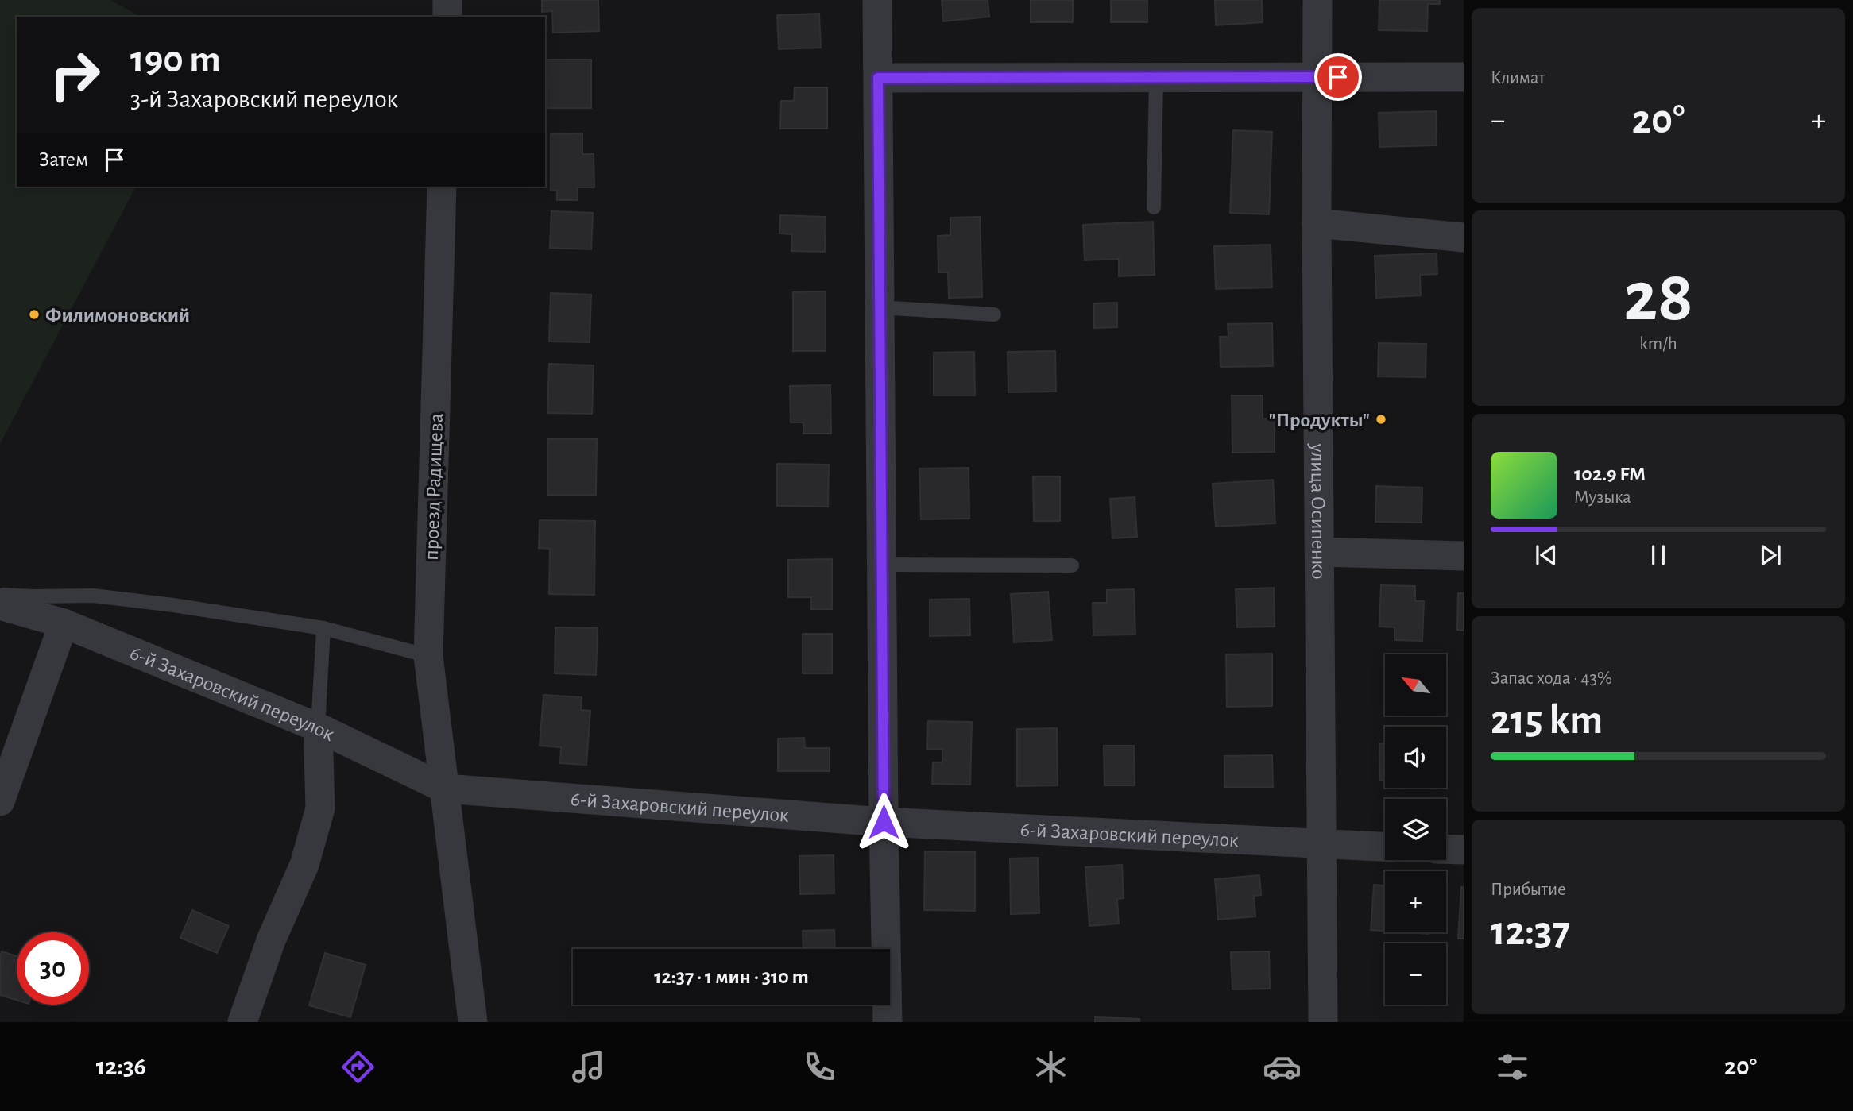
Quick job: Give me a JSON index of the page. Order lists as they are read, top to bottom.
{
  "streets": {
    "street": ["проезд Радищева", "улица Осипенко", "6-й Захаровский переулок"]
  },
  "crossings": [
    ["проезд Радищева", "6-й Захаровский переулок"],
    ["улица Осипенко", "6-й Захаровский переулок"]
  ],
  "places": ["Филимоновский", "\"Продукты\""],
  "north": "top left",
  "page": {
    "tile": [
      "Климат",
      ["28", "km/h"],
      ["Запас хода · 43%", "215 km"],
      ["Прибытие", "12:37"]
    ],
    "turn": ["190 m", "3-й Захаровский переулок"],
    "heat": ["−", "20°", "+"],
    "then": "Затем",
    "song": ["102.9 FM", "Музыка"],
    "map_buttons": ["+", "−"],
    "limit": "30",
    "trip": "12:37 · 1 мин · 310 m",
    "tabs": ["12:36", "20°"]
  }
}
